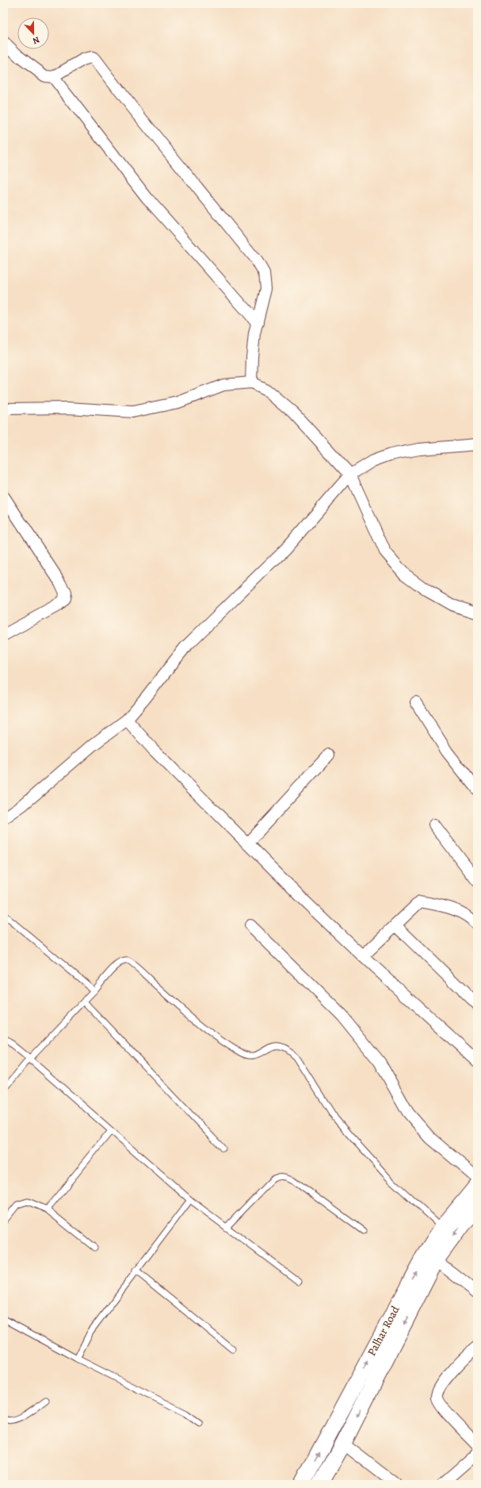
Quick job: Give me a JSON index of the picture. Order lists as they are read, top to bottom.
{
  "streets": {
    "main road": ["Palhar Road"]
  },
  "north": "bottom"
}
